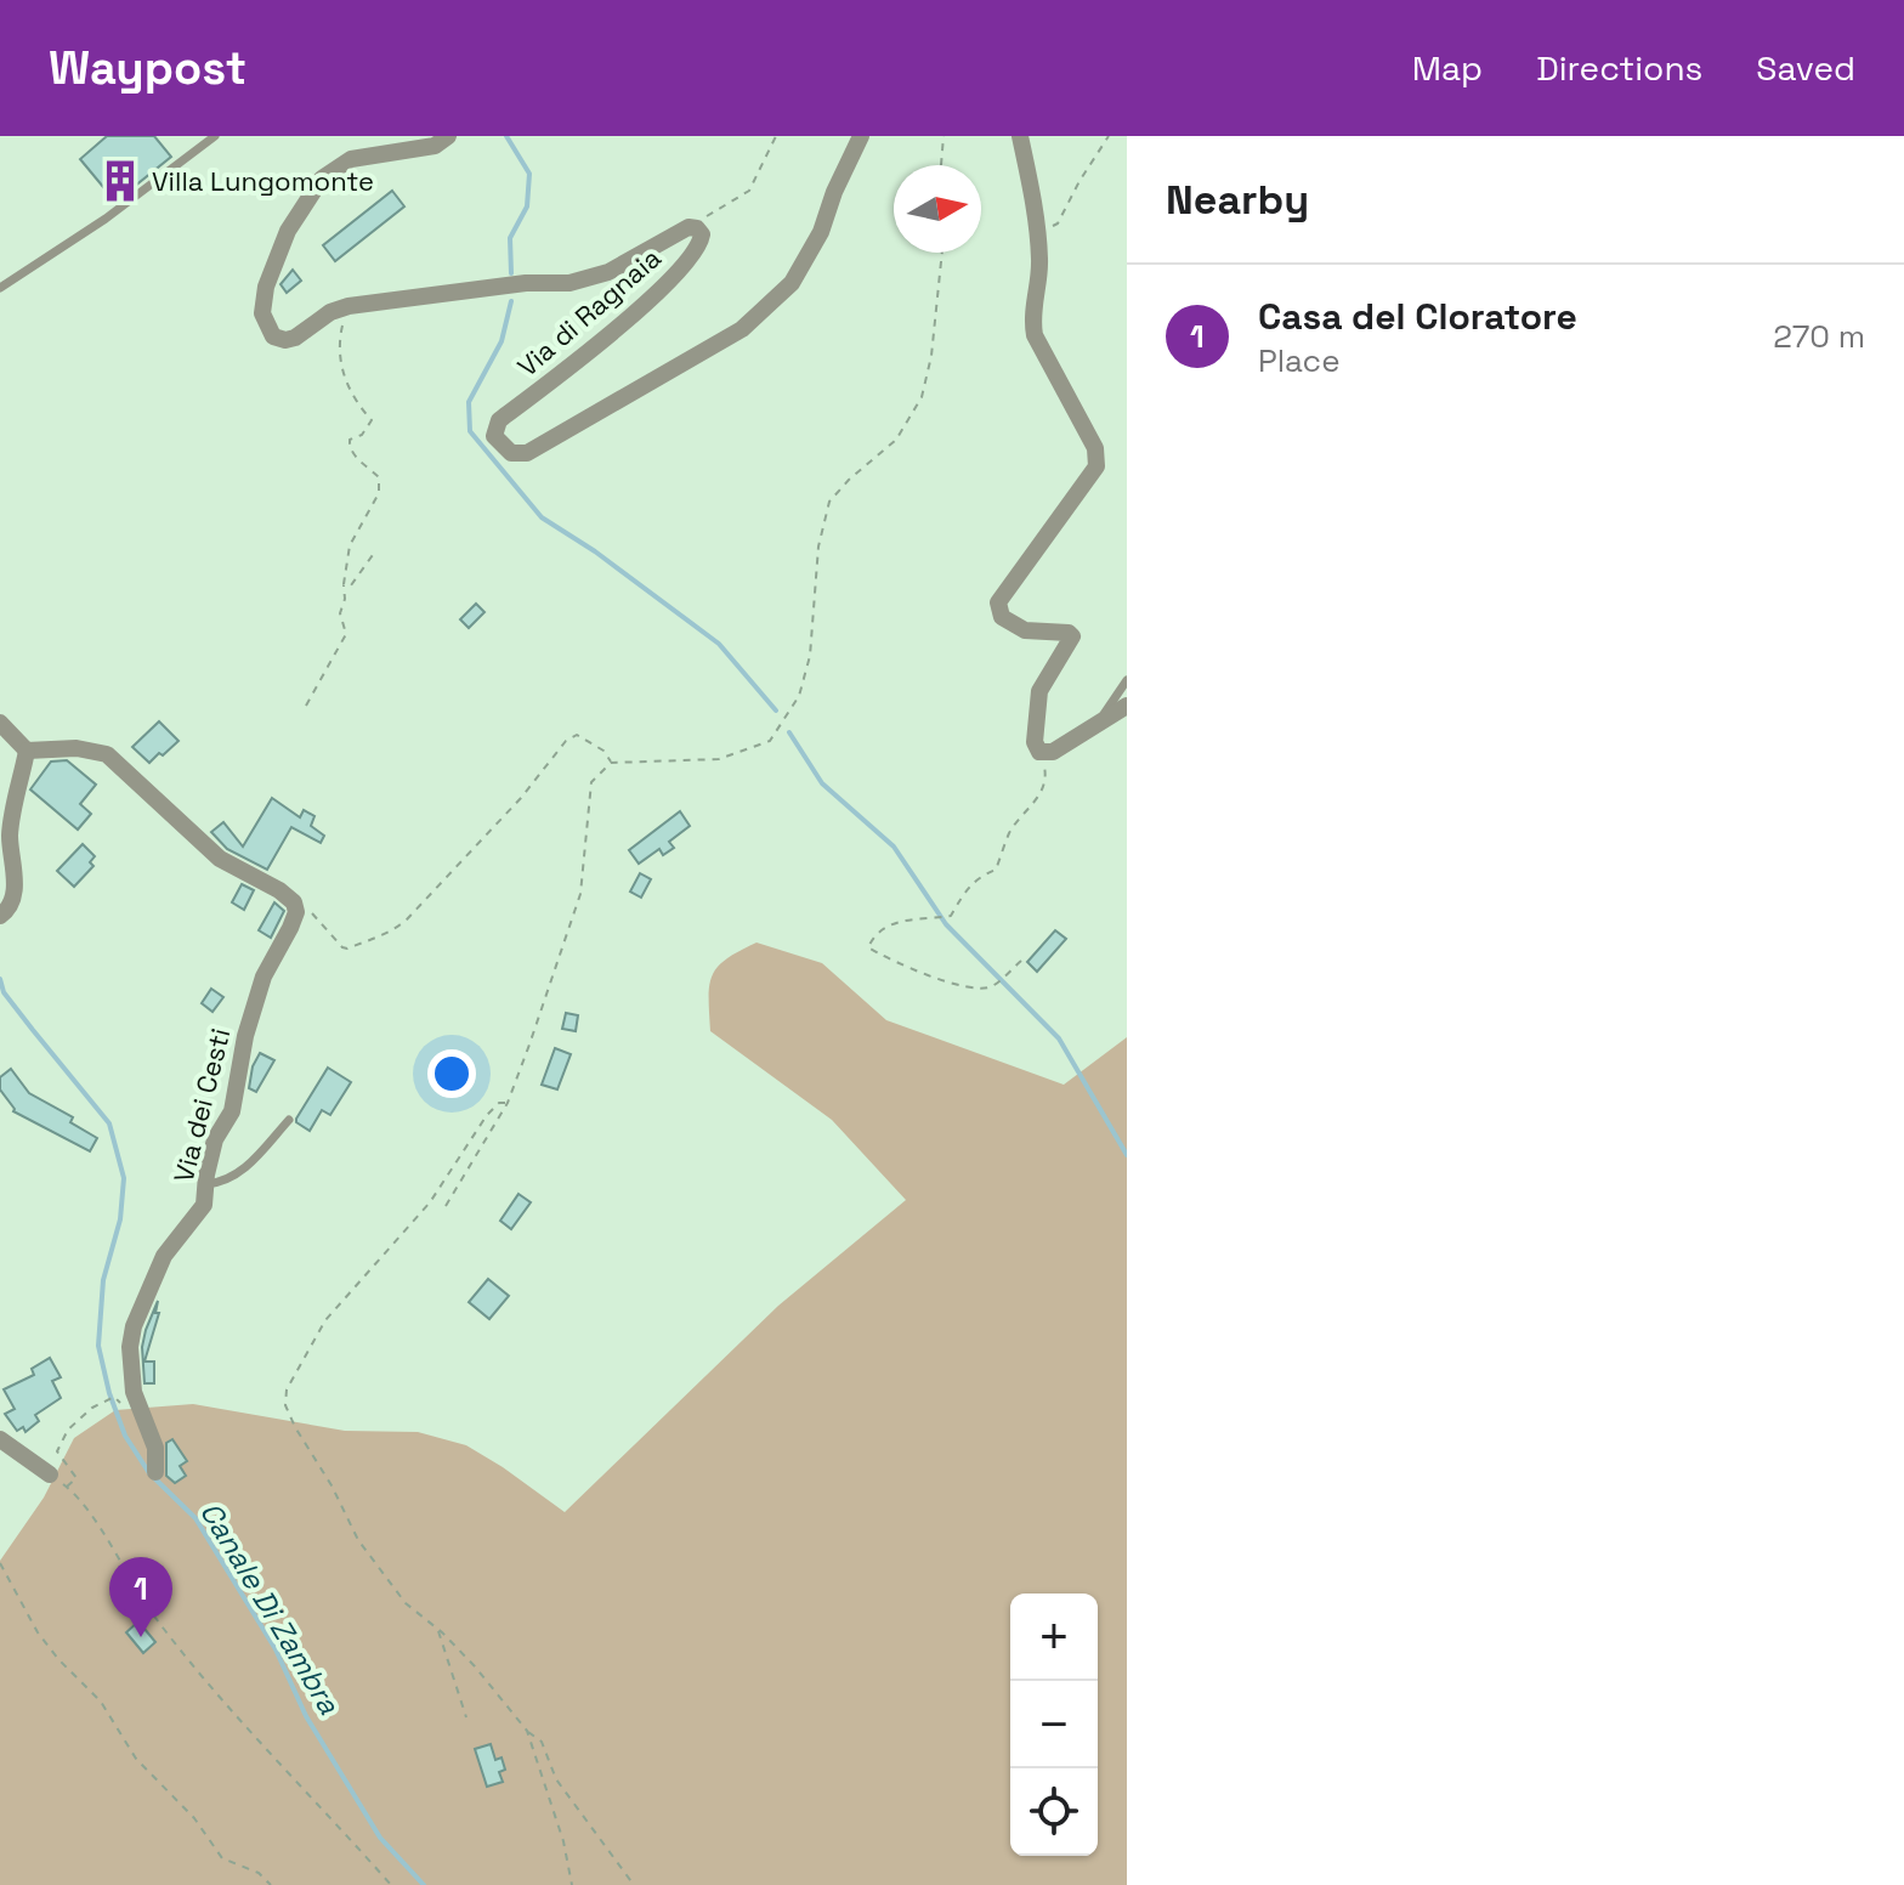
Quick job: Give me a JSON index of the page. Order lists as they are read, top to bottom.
{
  "streets": {
    "street": ["Via di Ragnaia", "Via dei Cesti"]
  },
  "water": ["Canale Di Zambra"],
  "places": {
    "building": ["Villa Lungomonte"]
  },
  "north": "right",
  "page": {
    "header": "Waypost",
    "nav": ["Map", "Directions", "Saved"],
    "heading": "Nearby",
    "list": [
      {
        "mark": "1",
        "name": "Casa del Cloratore",
        "note": "Place",
        "value": "270 m"
      }
    ],
    "pins": "1",
    "map_buttons": ["+", "−"]
  }
}
